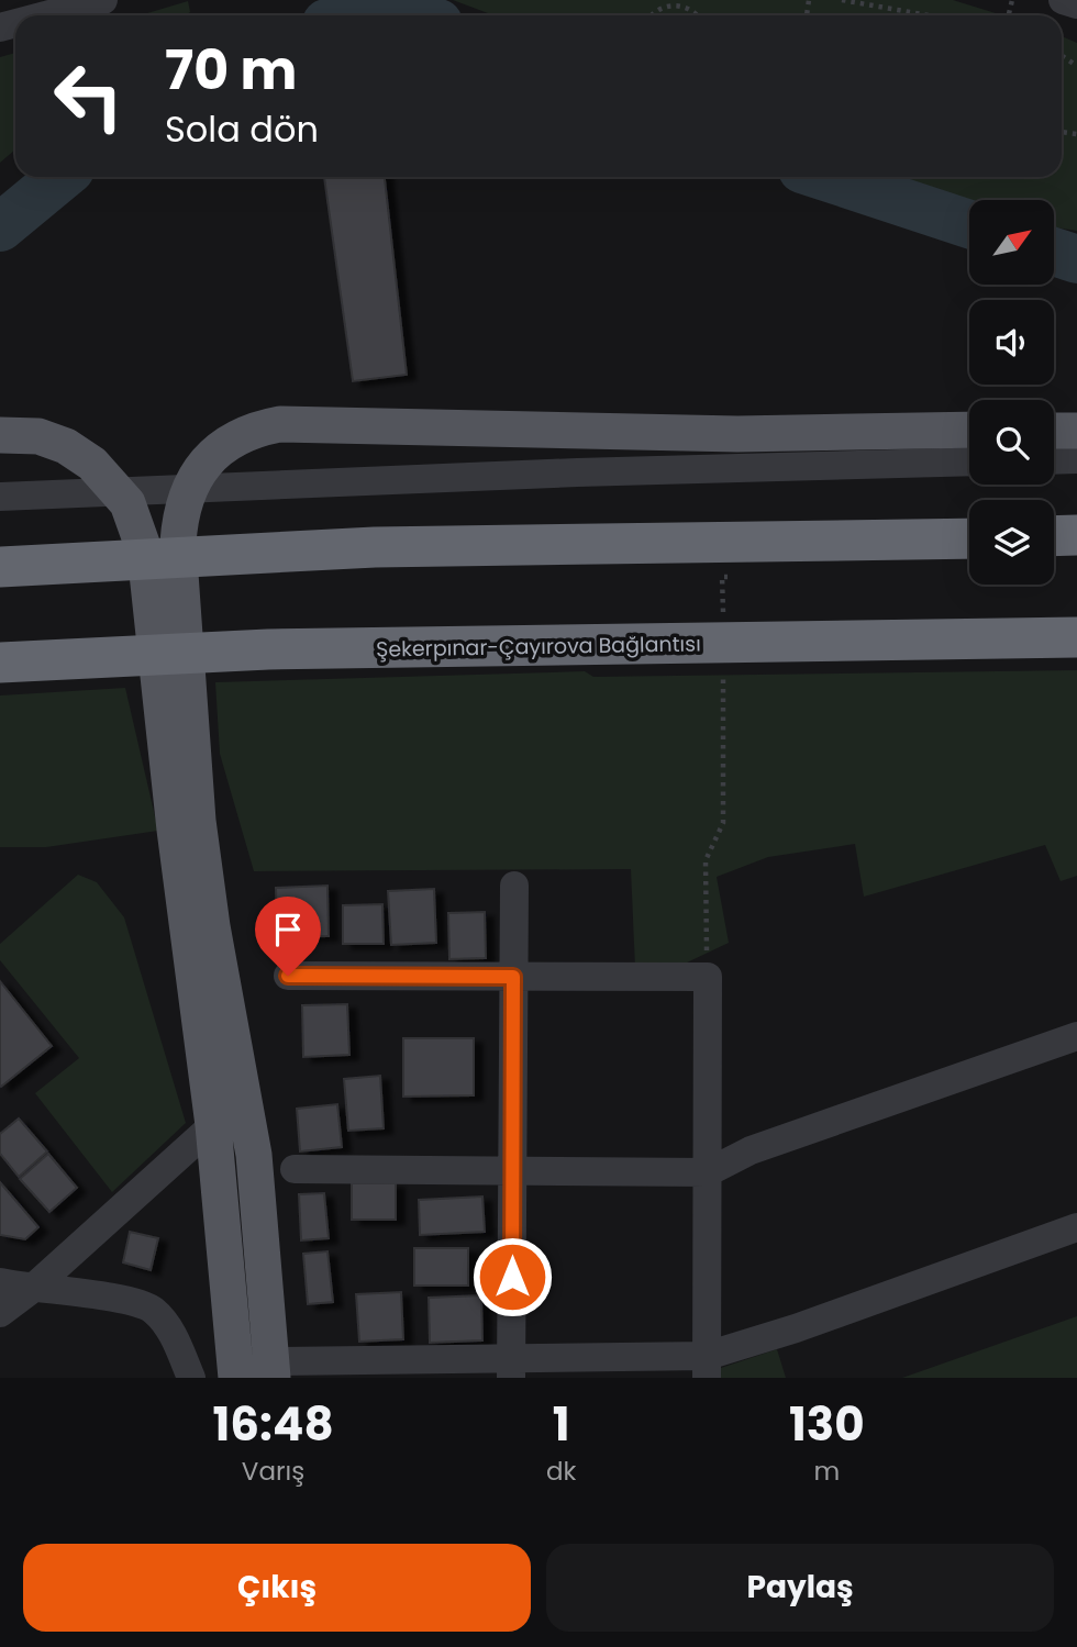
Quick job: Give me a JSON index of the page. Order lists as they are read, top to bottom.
{
  "streets": {
    "highway": ["Şekerpınar-Çayırova Bağlantısı"]
  },
  "north": "top right",
  "page": {
    "turn": ["70 m", "Sola dön"],
    "eta": [
      "16:48",
      "Varış",
      "1",
      "dk",
      "130",
      "m"
    ],
    "buttons": ["Çıkış", "Paylaş"]
  }
}
